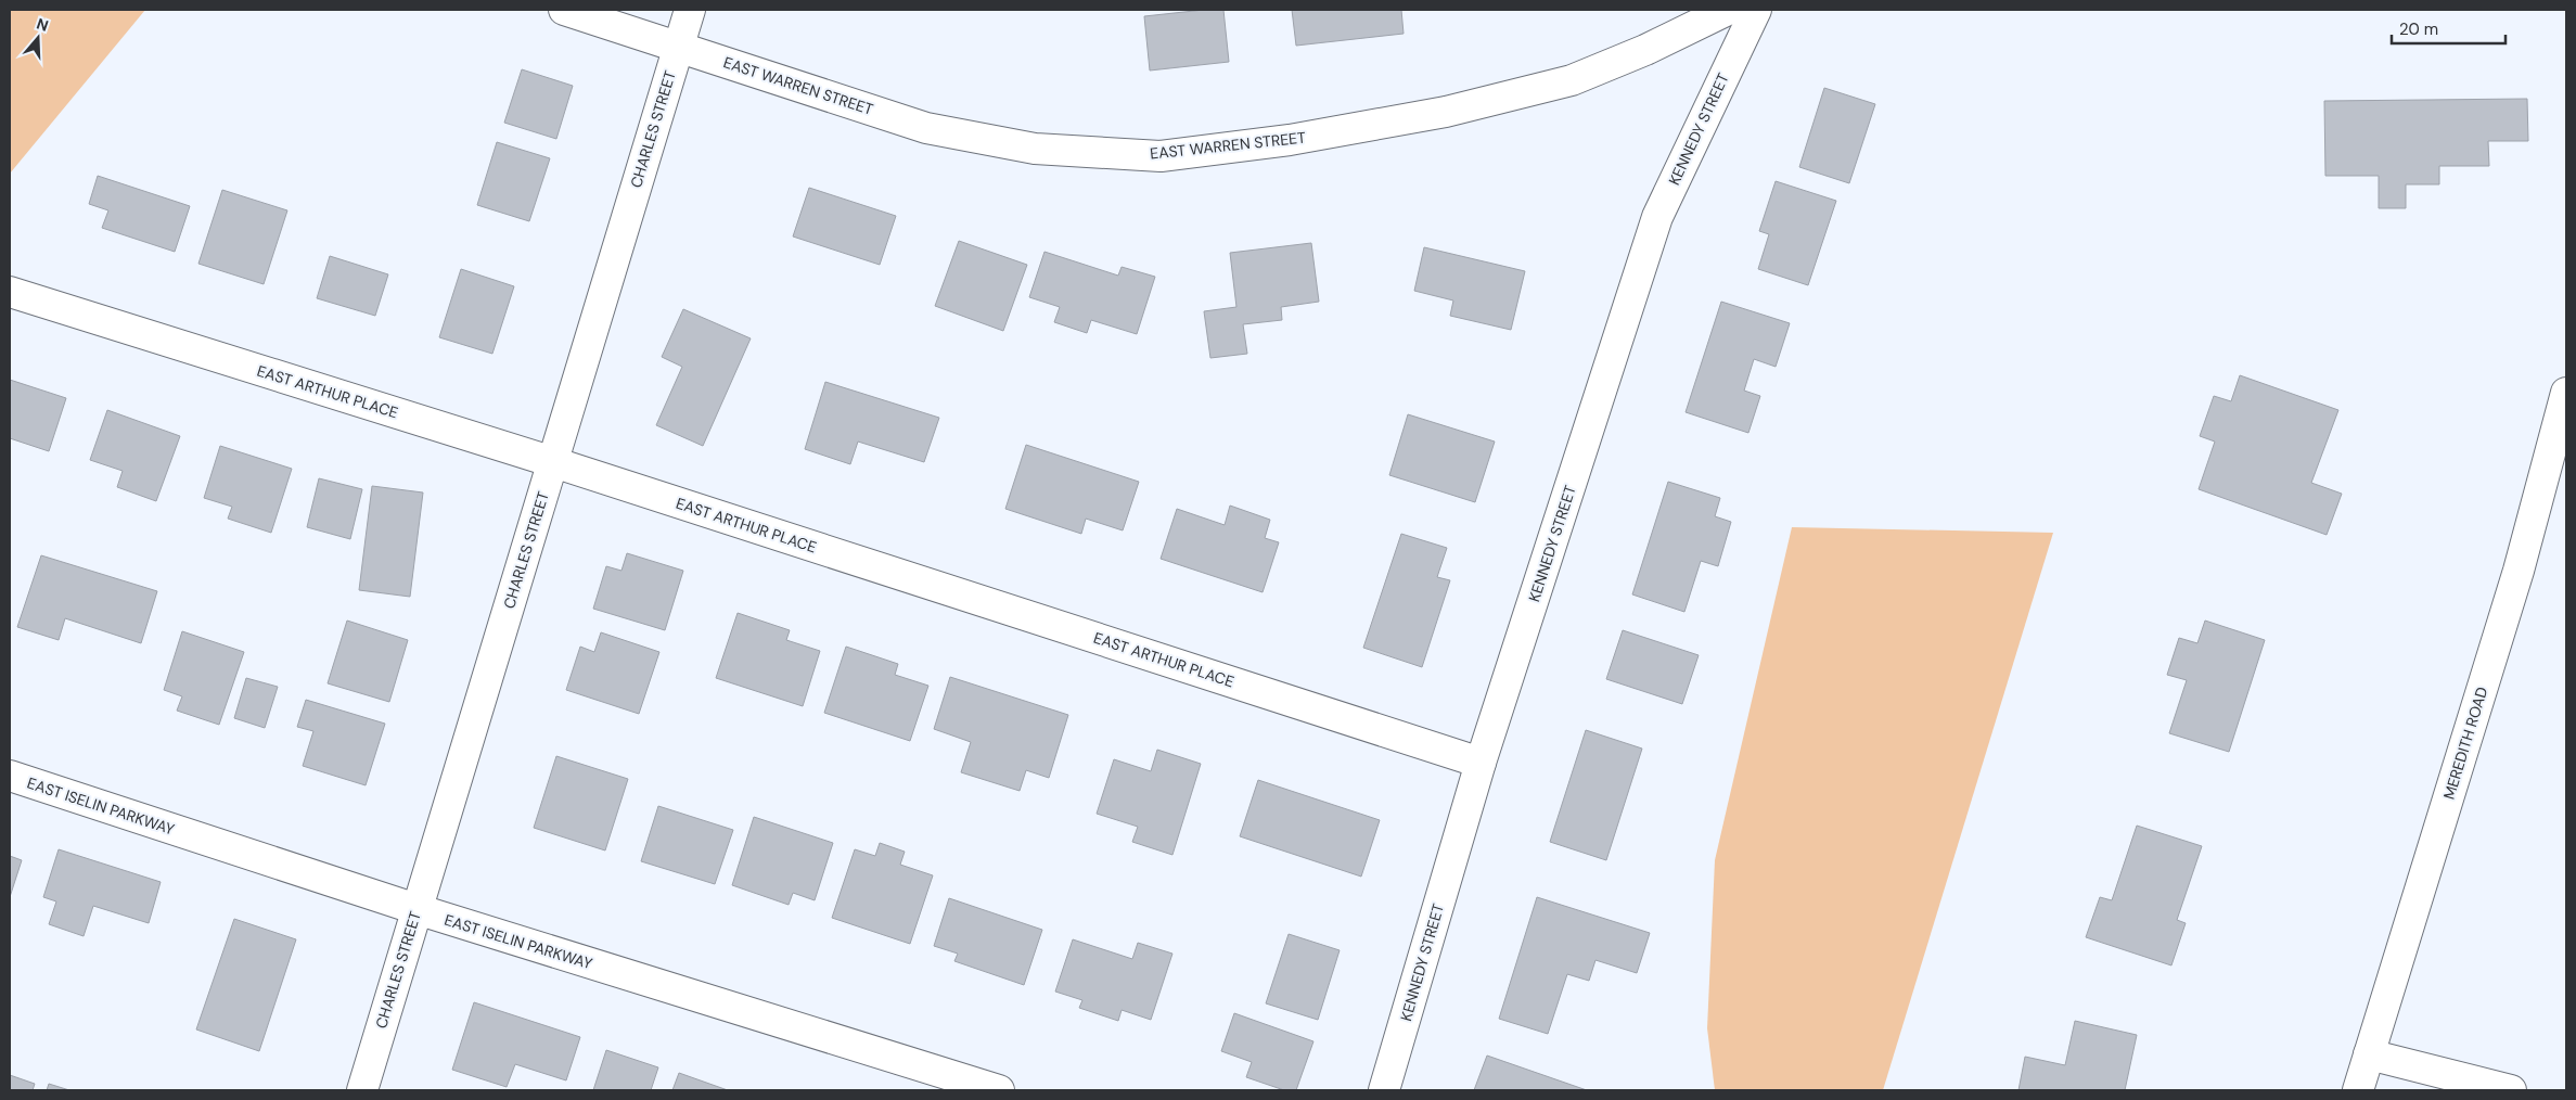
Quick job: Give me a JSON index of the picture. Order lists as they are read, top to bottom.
{
  "streets": {
    "street": [
      "EAST WARREN STREET",
      "CHARLES STREET",
      "KENNEDY STREET",
      "EAST ARTHUR PLACE",
      "MEREDITH ROAD",
      "EAST ISELIN PARKWAY"
    ]
  },
  "crossings": [
    ["EAST WARREN STREET", "CHARLES STREET"],
    ["CHARLES STREET", "EAST ARTHUR PLACE"],
    ["CHARLES STREET", "EAST ISELIN PARKWAY"],
    ["KENNEDY STREET", "EAST ARTHUR PLACE"]
  ],
  "scale_bar": "20 m",
  "north": "top"
}
